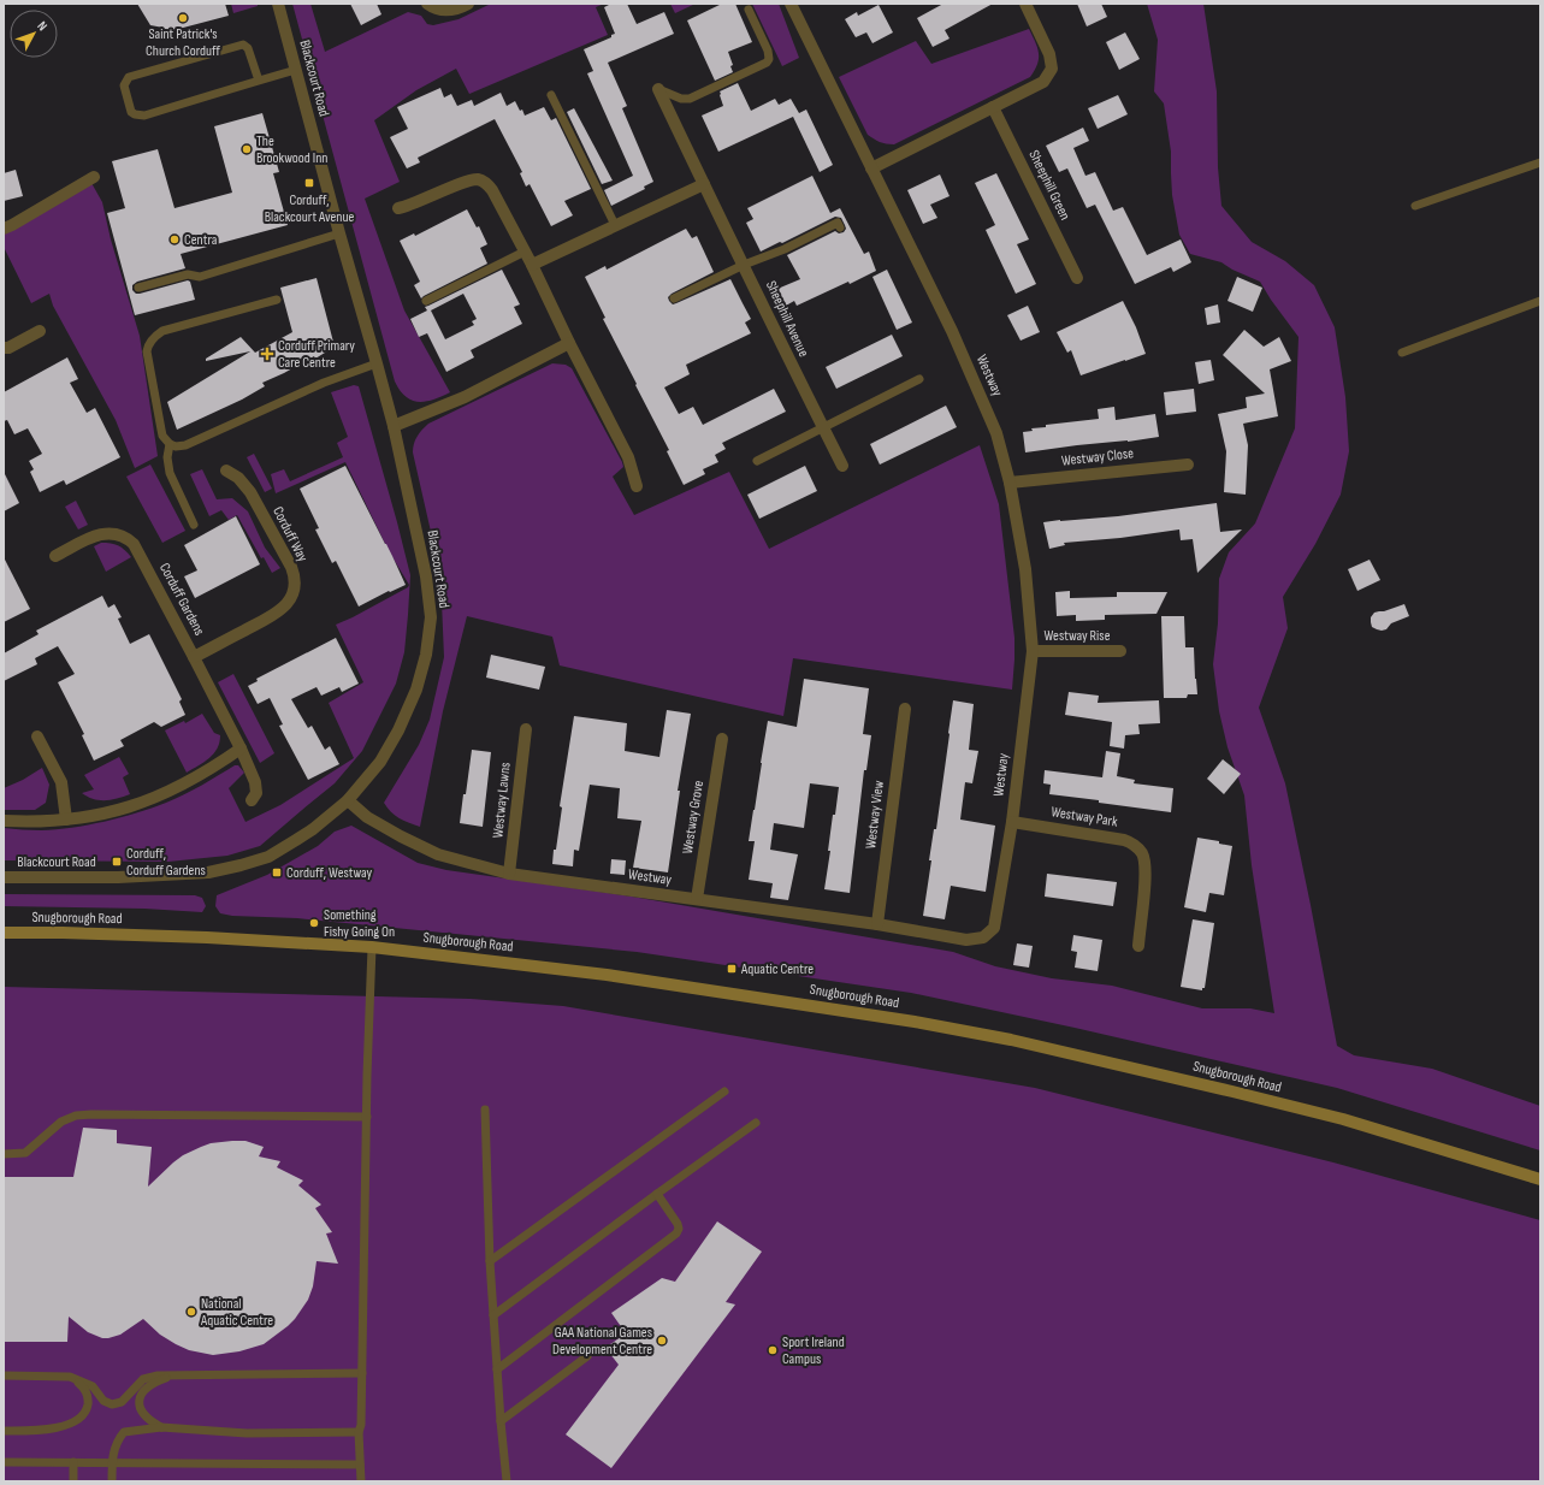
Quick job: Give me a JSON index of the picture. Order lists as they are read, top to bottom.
{
  "streets": {
    "main road": ["Snugborough Road"],
    "street": [
      "Blackcourt Road",
      "Sheephill Green",
      "Sheephill Avenue",
      "Westway",
      "Westway Close",
      "Corduff Way",
      "Corduff Gardens",
      "Westway Rise",
      "Westway Lawns",
      "Westway View",
      "Westway Grove",
      "Westway Park"
    ]
  },
  "crossings": [
    ["Blackcourt Road", "Westway"],
    ["Westway", "Westway Close"],
    ["Westway", "Westway Rise"],
    ["Westway", "Westway Lawns"],
    ["Westway", "Westway View"],
    ["Westway", "Westway Grove"],
    ["Westway", "Westway Park"],
    ["Corduff Way", "Corduff Gardens"]
  ],
  "places": {
    "other": [
      "Saint Patrick's Church Corduff",
      "The Brookwood Inn",
      "Centra",
      "Something Fishy Going On",
      "National Aquatic Centre",
      "GAA National Games Development Centre",
      "Sport Ireland Campus"
    ],
    "transit": [
      "Corduff, Blackcourt Avenue",
      "Corduff, Corduff Gardens",
      "Corduff, Westway",
      "Aquatic Centre"
    ],
    "health": ["Corduff Primary Care Centre"]
  },
  "north": "top right"
}
